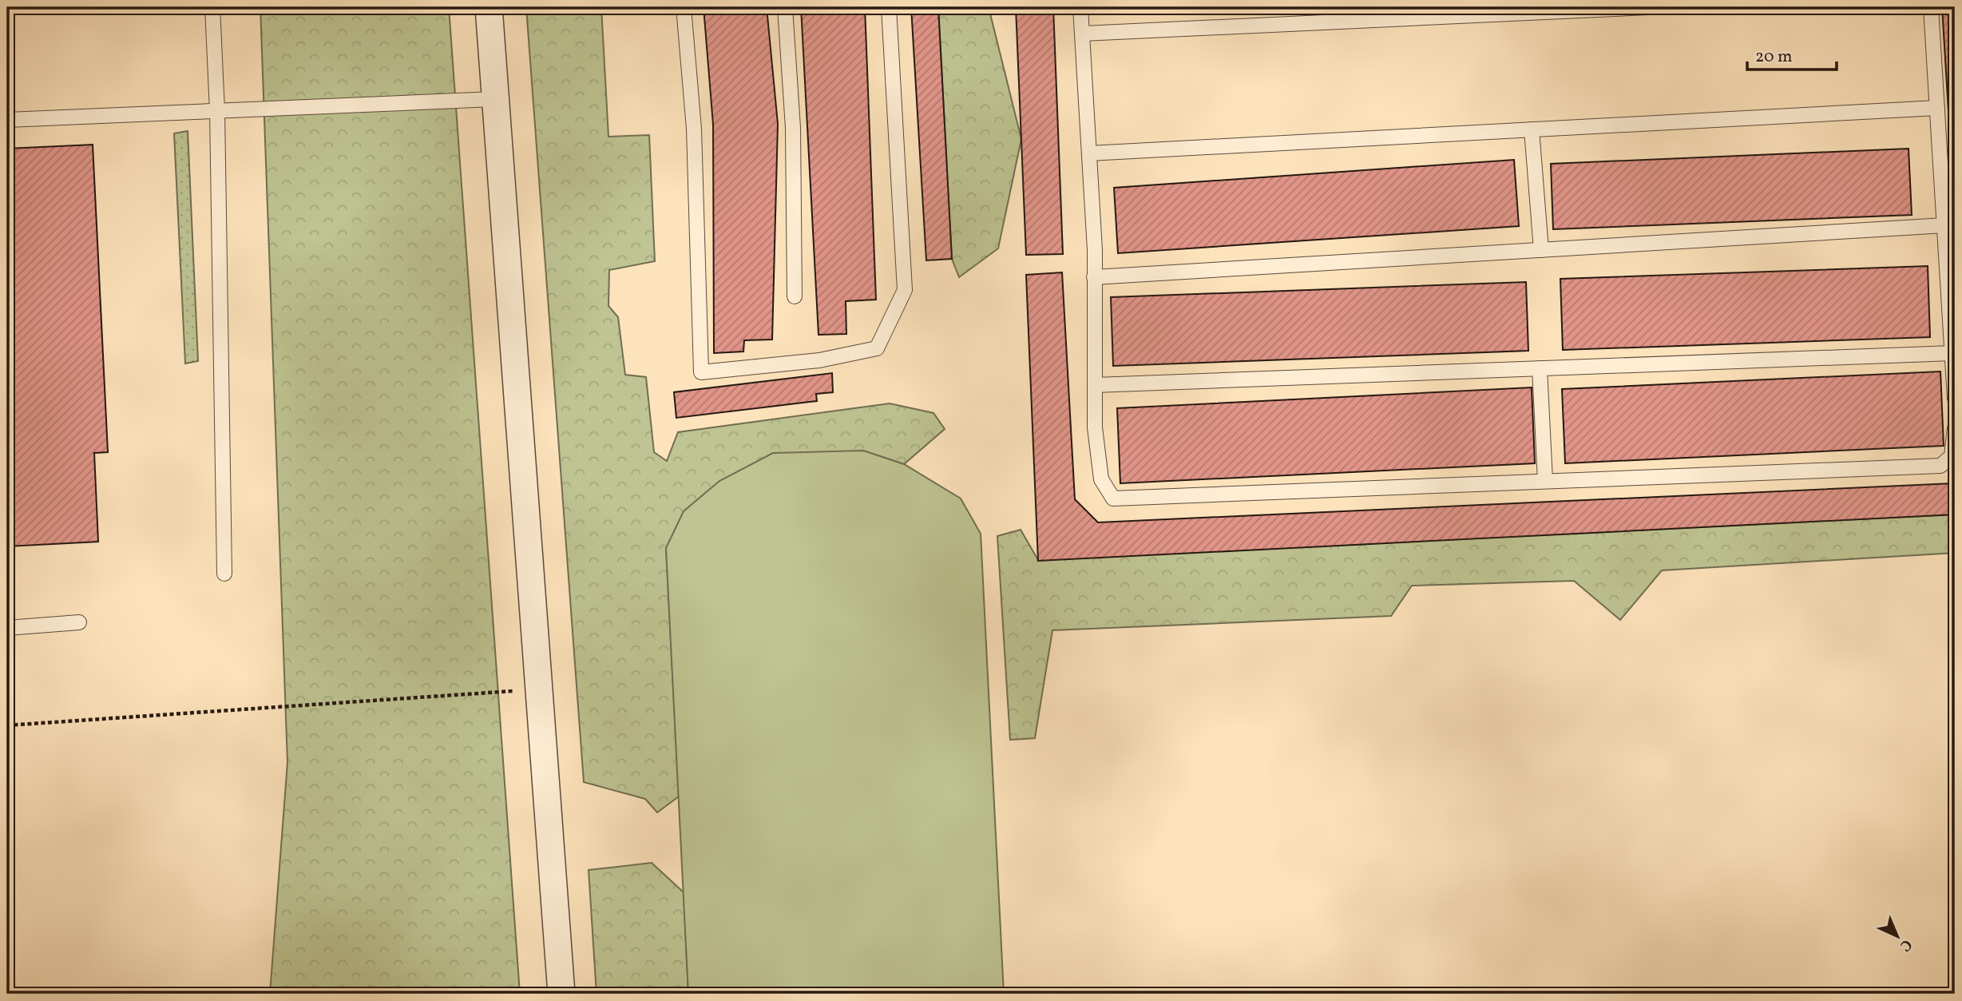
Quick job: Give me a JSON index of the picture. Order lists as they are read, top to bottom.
{
  "scale_bar": "20 m",
  "north": "bottom right"
}
